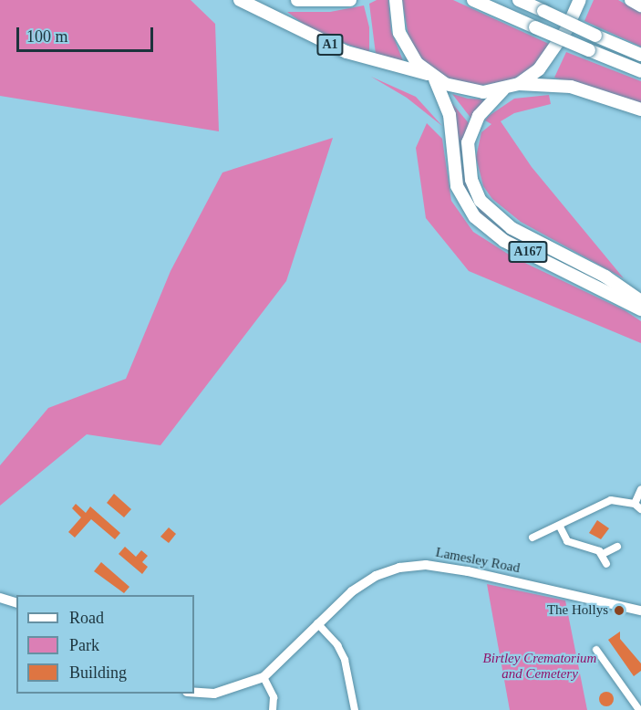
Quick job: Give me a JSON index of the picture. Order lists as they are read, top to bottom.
{
  "streets": {
    "main road": ["A1", "A167"],
    "street": ["Lamesley Road"]
  },
  "crossings": [
    ["A1", "A167"]
  ],
  "parks": ["Birtley Crematorium and Cemetery"],
  "places": ["The Hollys"],
  "legend": ["Road", "Park", "Building"],
  "scale_bar": "100 m"
}
